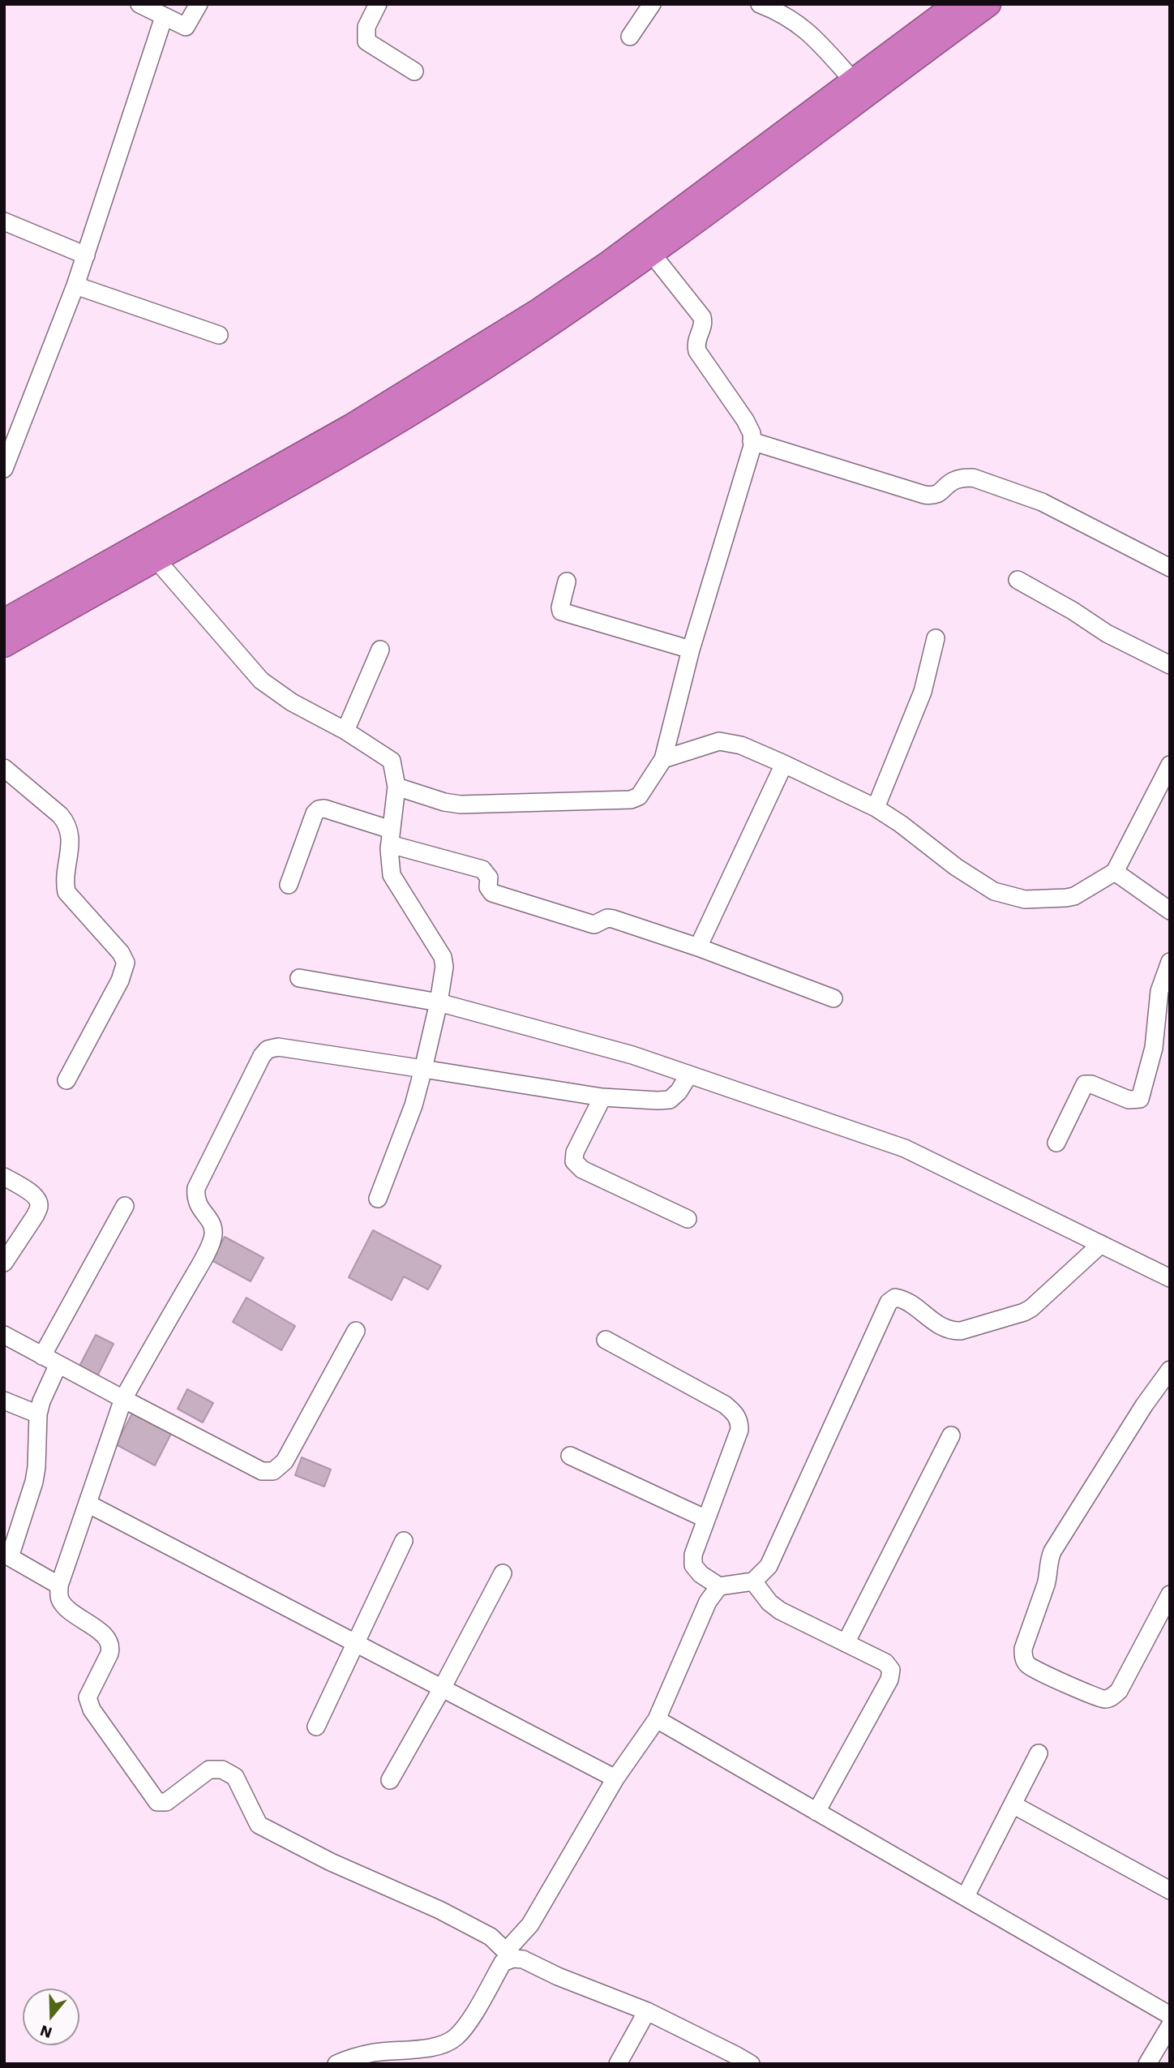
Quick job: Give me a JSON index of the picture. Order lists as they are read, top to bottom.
{
  "north": "bottom"
}
